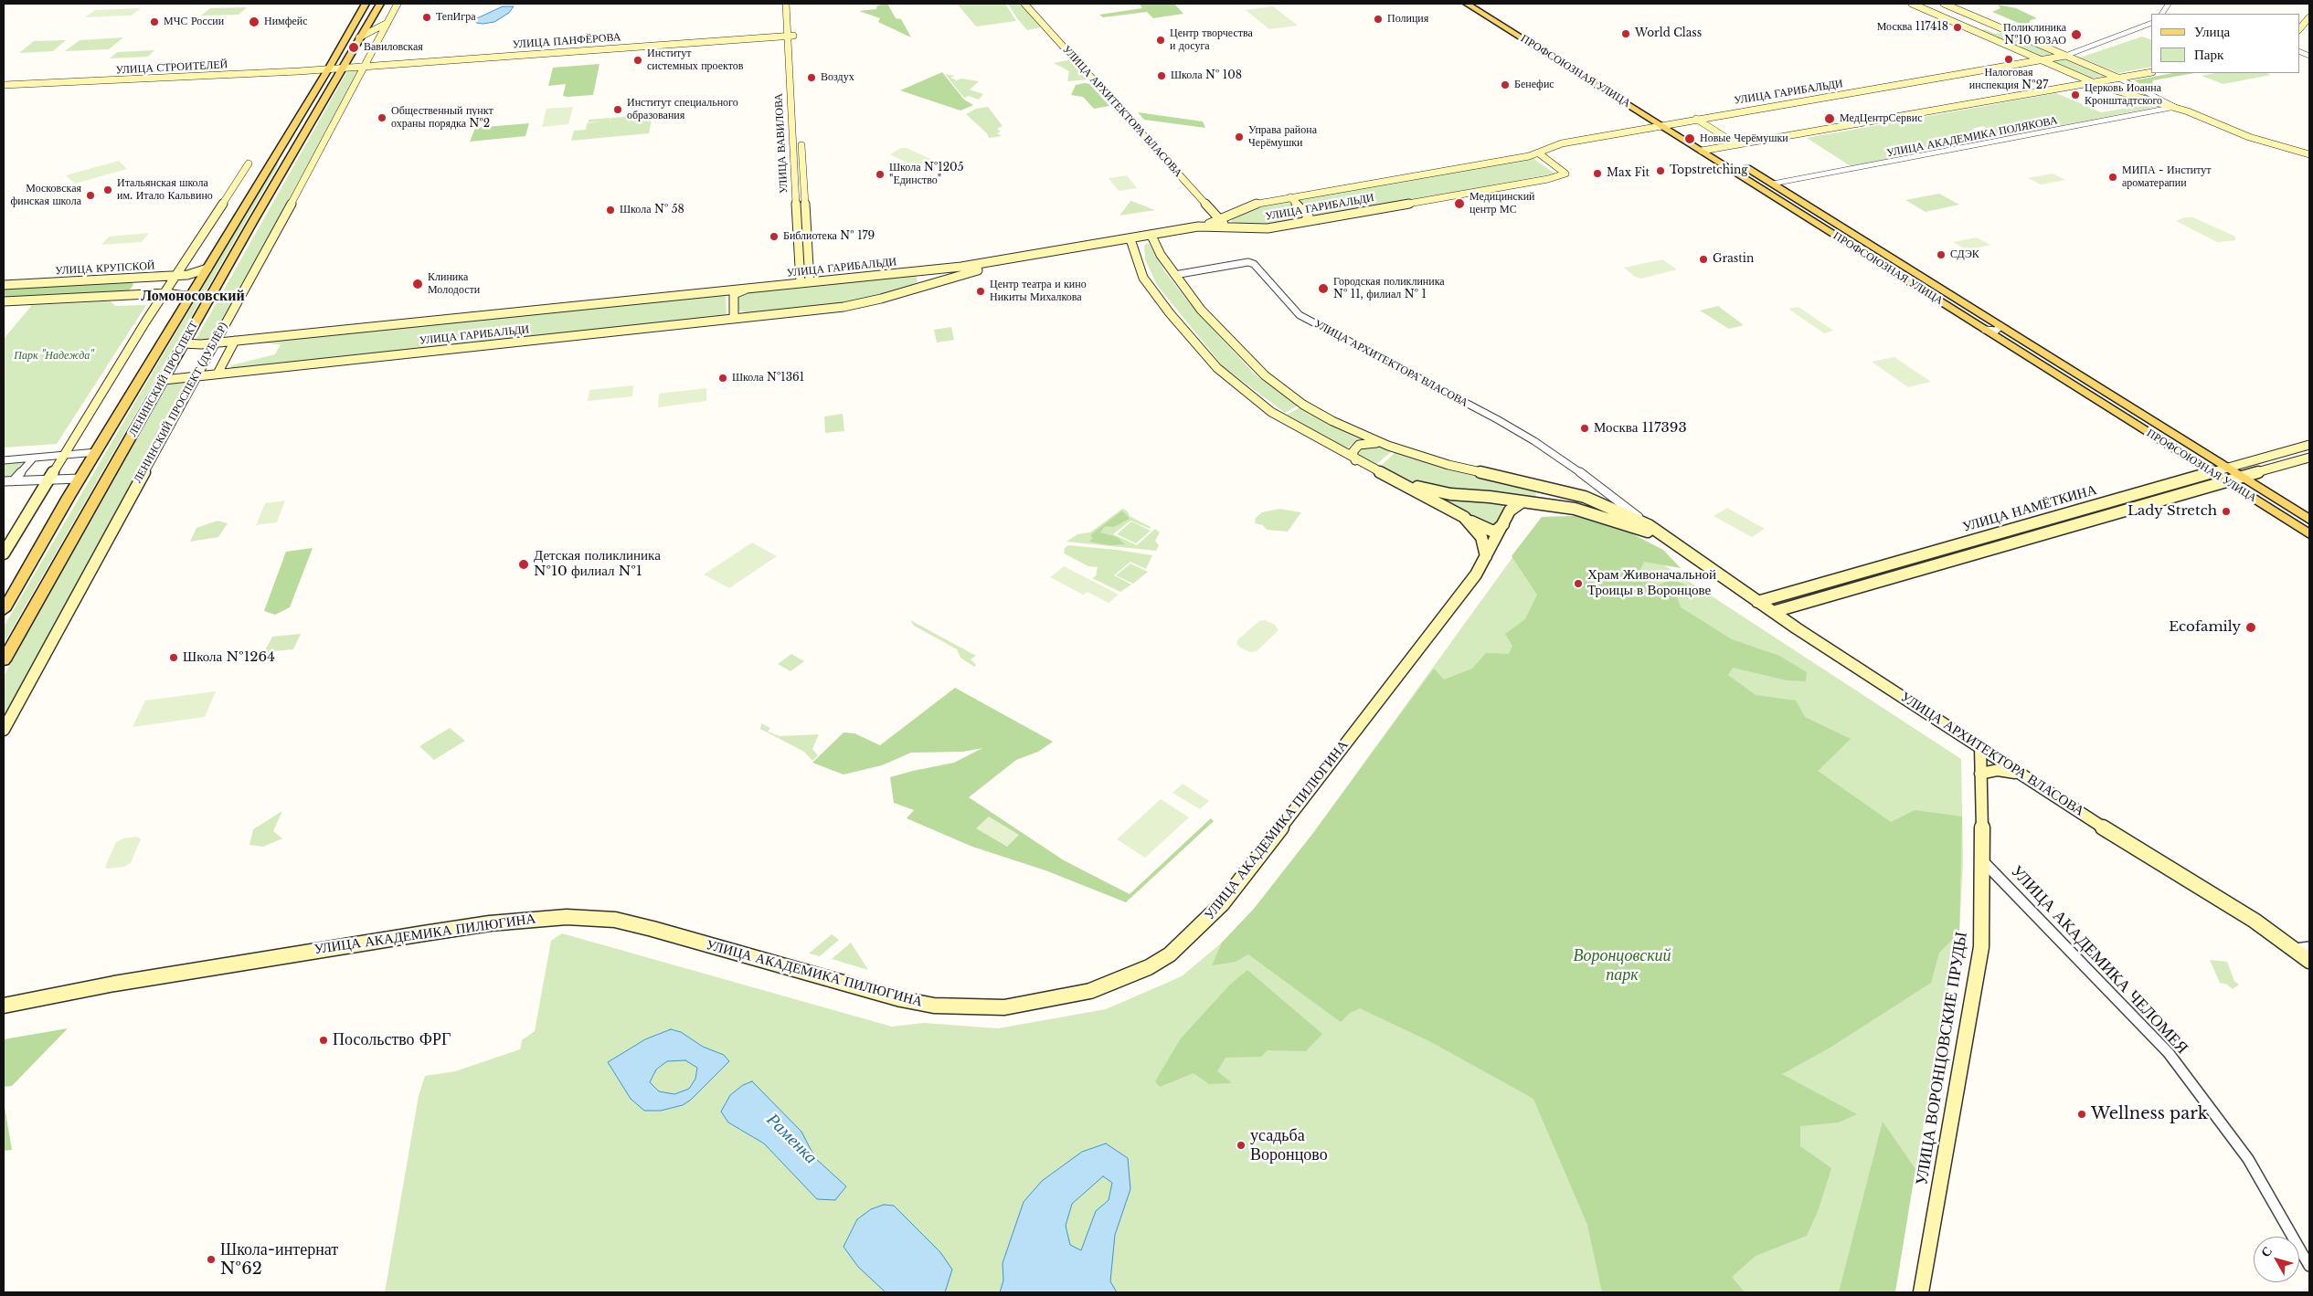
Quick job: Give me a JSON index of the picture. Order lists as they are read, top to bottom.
{
  "streets": {
    "main road": ["ПРОФСОЮЗНАЯ УЛИЦА", "ЛЕНИНСКИЙ ПРОСПЕКТ"],
    "street": [
      "УЛИЦА ПАНФЁРОВА",
      "УЛИЦА СТРОИТЕЛЕЙ",
      "УЛИЦА ГАРИБАЛЬДИ",
      "УЛИЦА АРХИТЕКТОРА ВЛАСОВА",
      "УЛИЦА АКАДЕМИКА ПОЛЯКОВА",
      "УЛИЦА ВАВИЛОВА",
      "УЛИЦА КРУПСКОЙ",
      "ЛЕНИНСКИЙ ПРОСПЕКТ (ДУБЛЁР)",
      "УЛИЦА НАМЁТКИНА",
      "УЛИЦА АКАДЕМИКА ПИЛЮГИНА",
      "УЛИЦА АКАДЕМИКА ЧЕЛОМЕЯ",
      "УЛИЦА ВОРОНЦОВСКИЕ ПРУДЫ"
    ]
  },
  "crossings": [
    ["УЛИЦА ПАНФЁРОВА", "УЛИЦА СТРОИТЕЛЕЙ"],
    ["УЛИЦА ПАНФЁРОВА", "УЛИЦА ВАВИЛОВА"],
    ["УЛИЦА ПАНФЁРОВА", "ЛЕНИНСКИЙ ПРОСПЕКТ"],
    ["УЛИЦА ПАНФЁРОВА", "ЛЕНИНСКИЙ ПРОСПЕКТ (ДУБЛЁР)"],
    ["УЛИЦА СТРОИТЕЛЕЙ", "ЛЕНИНСКИЙ ПРОСПЕКТ"],
    ["ПРОФСОЮЗНАЯ УЛИЦА", "УЛИЦА ГАРИБАЛЬДИ"],
    ["ПРОФСОЮЗНАЯ УЛИЦА", "УЛИЦА АКАДЕМИКА ПОЛЯКОВА"],
    ["ПРОФСОЮЗНАЯ УЛИЦА", "УЛИЦА НАМЁТКИНА"],
    ["УЛИЦА ГАРИБАЛЬДИ", "УЛИЦА АРХИТЕКТОРА ВЛАСОВА"],
    ["УЛИЦА ГАРИБАЛЬДИ", "УЛИЦА ВАВИЛОВА"],
    ["УЛИЦА ГАРИБАЛЬДИ", "ЛЕНИНСКИЙ ПРОСПЕКТ"],
    ["УЛИЦА ГАРИБАЛЬДИ", "ЛЕНИНСКИЙ ПРОСПЕКТ (ДУБЛЁР)"],
    ["УЛИЦА АРХИТЕКТОРА ВЛАСОВА", "УЛИЦА НАМЁТКИНА"],
    ["УЛИЦА АРХИТЕКТОРА ВЛАСОВА", "УЛИЦА ВОРОНЦОВСКИЕ ПРУДЫ"],
    ["УЛИЦА КРУПСКОЙ", "ЛЕНИНСКИЙ ПРОСПЕКТ"],
    ["УЛИЦА АКАДЕМИКА ЧЕЛОМЕЯ", "УЛИЦА ВОРОНЦОВСКИЕ ПРУДЫ"]
  ],
  "districts": ["Ломоносовский"],
  "water": ["Раменка"],
  "parks": ["Парк \"Надежда\"", "Воронцовский парк"],
  "places": [
    "ТепИгра",
    "Полиция",
    "МЧС России",
    "Нимфейс",
    "Москва 117418",
    "World Class",
    "Поликлиника №10 ЮЗАО",
    "Центр творчества и досуга",
    "Вавиловская",
    "Налоговая инспекция №27",
    "Институт системных проектов",
    "Школа № 108",
    "Воздух",
    "Бенефис",
    "Церковь Иоанна Кронштадтского",
    "Институт специального образования",
    "Общественный пункт охраны порядка №2",
    "МедЦентрСервис",
    "Управа района Черёмушки",
    "Новые Черёмушки",
    "Topstretching",
    "Max Fit",
    "Школа №1205 \"Единство\"",
    "МИПА - Институт ароматерапии",
    "Итальянская школа им. Итало Кальвино",
    "Московская финская школа",
    "Медицинский центр МС",
    "Школа № 58",
    "Библиотека № 179",
    "СДЭК",
    "Grastin",
    "Клиника Молодости",
    "Городская поликлиника № 11, филиал № 1",
    "Центр театра и кино Никиты Михалкова",
    "Школа №1361",
    "Москва 117393",
    "Lady Stretch",
    "Детская поликлиника №10 филиал №1",
    "Храм Живоначальной Троицы в Воронцове",
    "Ecofamily",
    "Школа №1264",
    "Посольство ФРГ",
    "Wellness park",
    "усадьба Воронцово",
    "Школа-интернат №62"
  ],
  "legend": ["Улица", "Парк"],
  "north": "top left"
}
